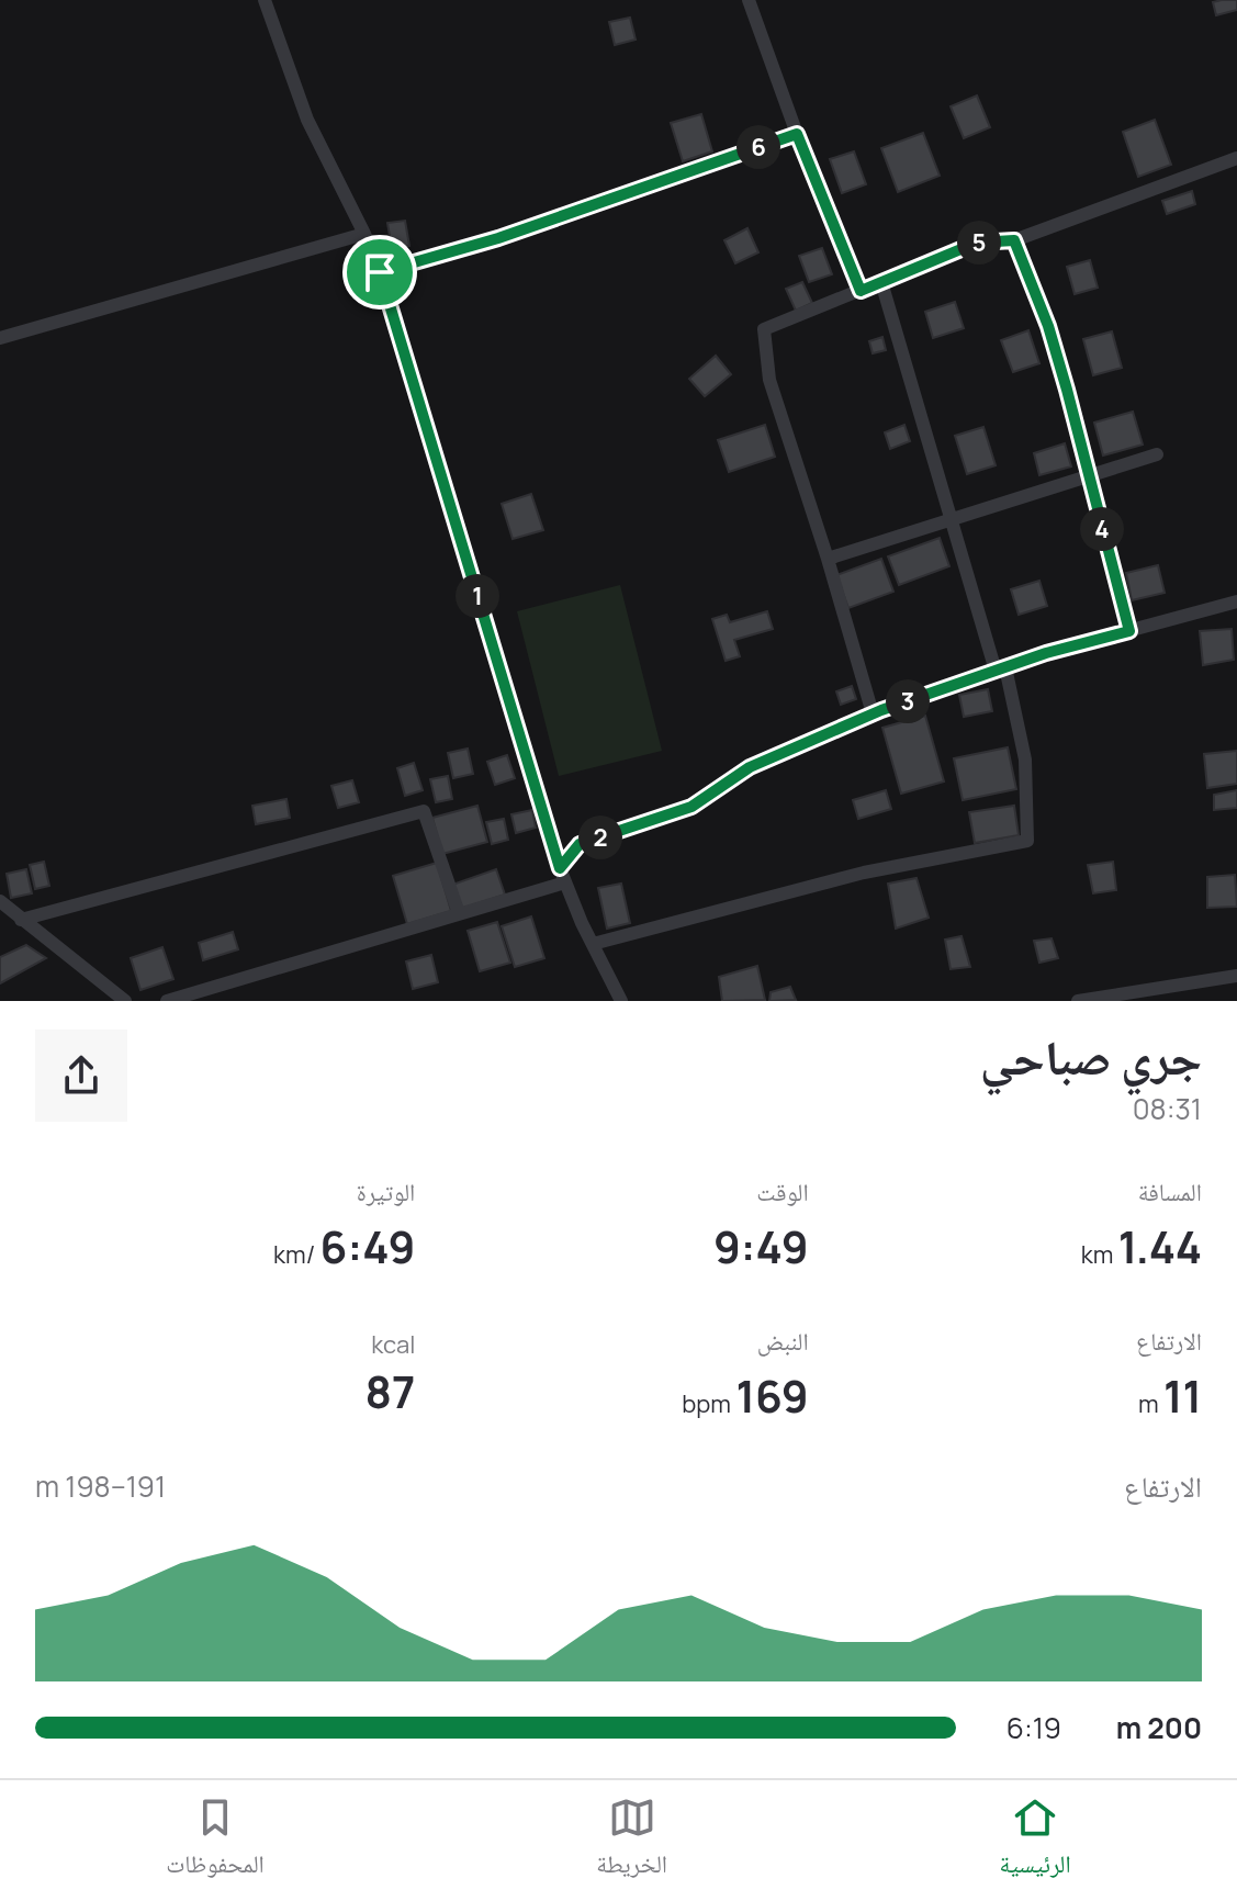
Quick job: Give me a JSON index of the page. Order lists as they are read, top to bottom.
{
  "page": {
    "pins": [
      "6",
      "5",
      "4",
      "1",
      "3",
      "2"
    ],
    "heading": ["جري صباحي", "08:31"],
    "stats": [
      ["المسافة", "1.44 km"],
      ["الوقت", "9:49"],
      ["الوتيرة", "6:49 /km"],
      ["الارتفاع", "11 m"],
      ["النبض", "169 bpm"],
      ["kcal", "87"]
    ],
    "chart": ["الارتفاع", "191–198 m"],
    "list": [
      {
        "name": "200 m",
        "note": "6:19"
      }
    ],
    "tabs": ["الرئيسية", "الخريطة", "المحفوظات"]
  }
}
